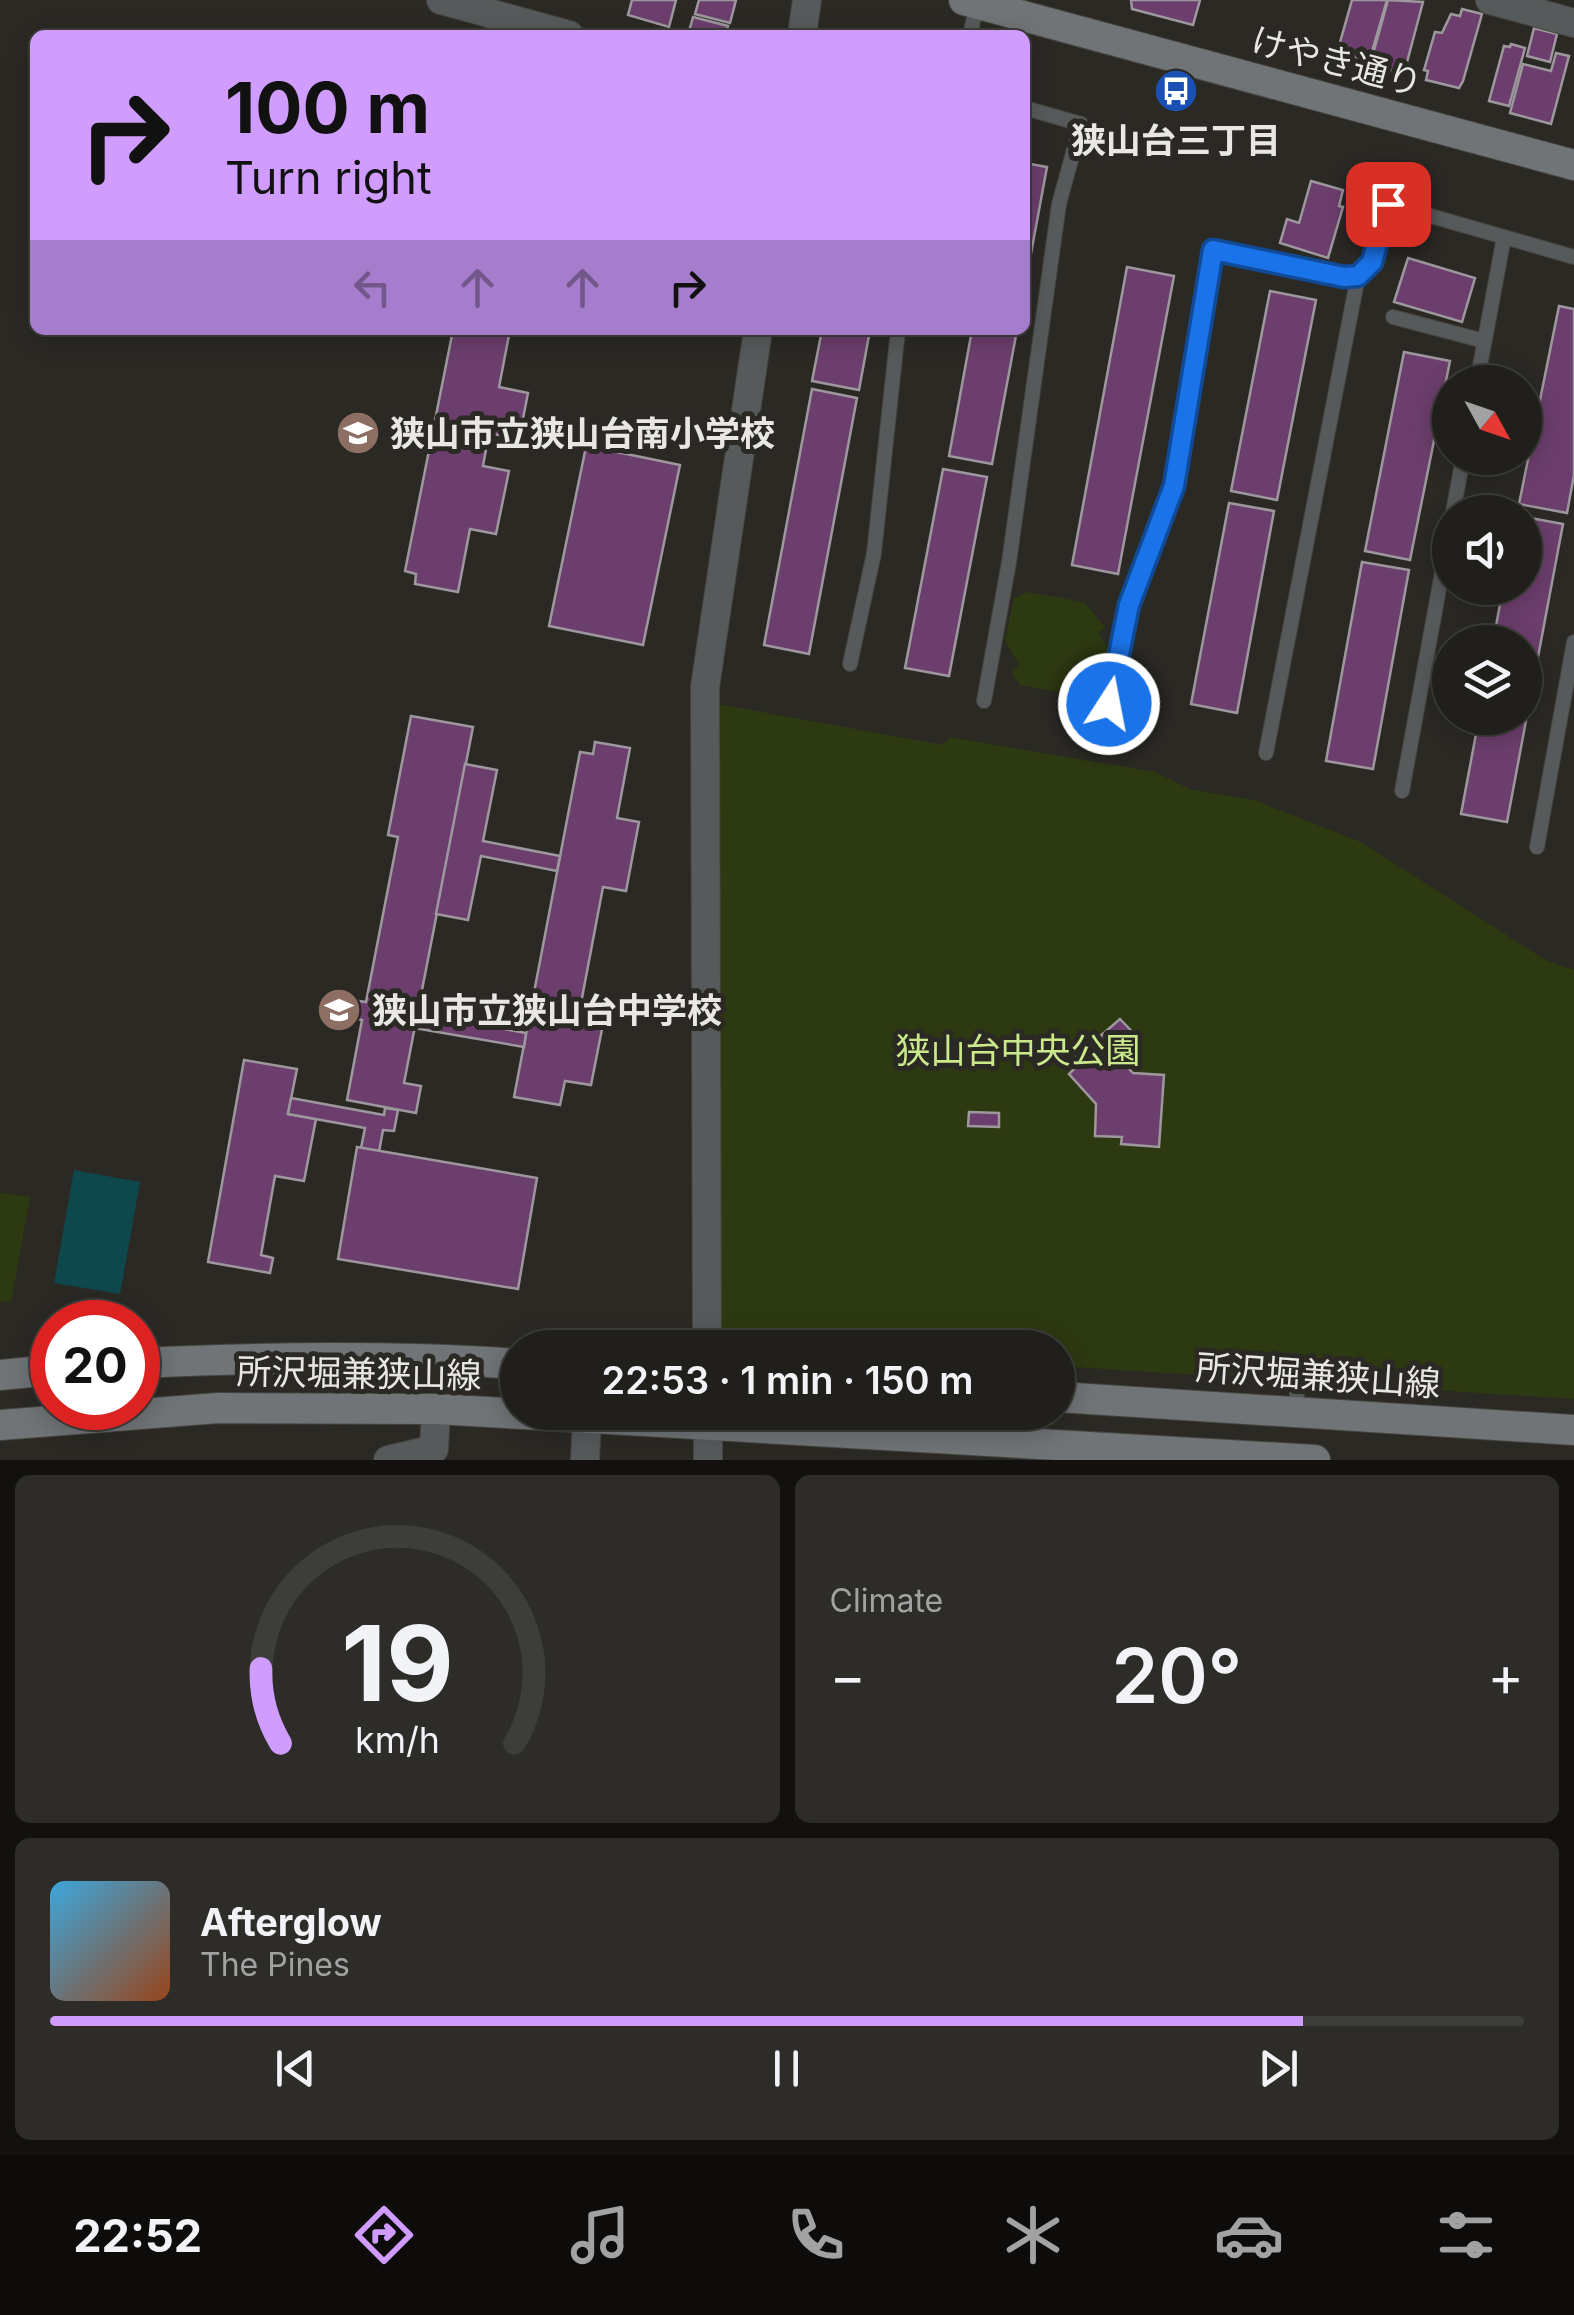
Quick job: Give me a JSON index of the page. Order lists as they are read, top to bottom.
{
  "streets": {
    "main road": ["けやき通り", "所沢堀兼狭山線"]
  },
  "parks": ["狭山台中央公園"],
  "places": {
    "bus stop": ["狭山台三丁目"],
    "school or university": ["狭山市立狭山台南小学校", "狭山市立狭山台中学校"]
  },
  "north": "bottom right",
  "page": {
    "turn": ["100 m", "Turn right"],
    "limit": "20",
    "trip": "22:53 · 1 min · 150 m",
    "tile": "Climate",
    "heat": ["−", "20°", "+"],
    "song": ["Afterglow", "The Pines"],
    "tabs": "22:52",
    "gauge": ["19", "km/h"]
  }
}
